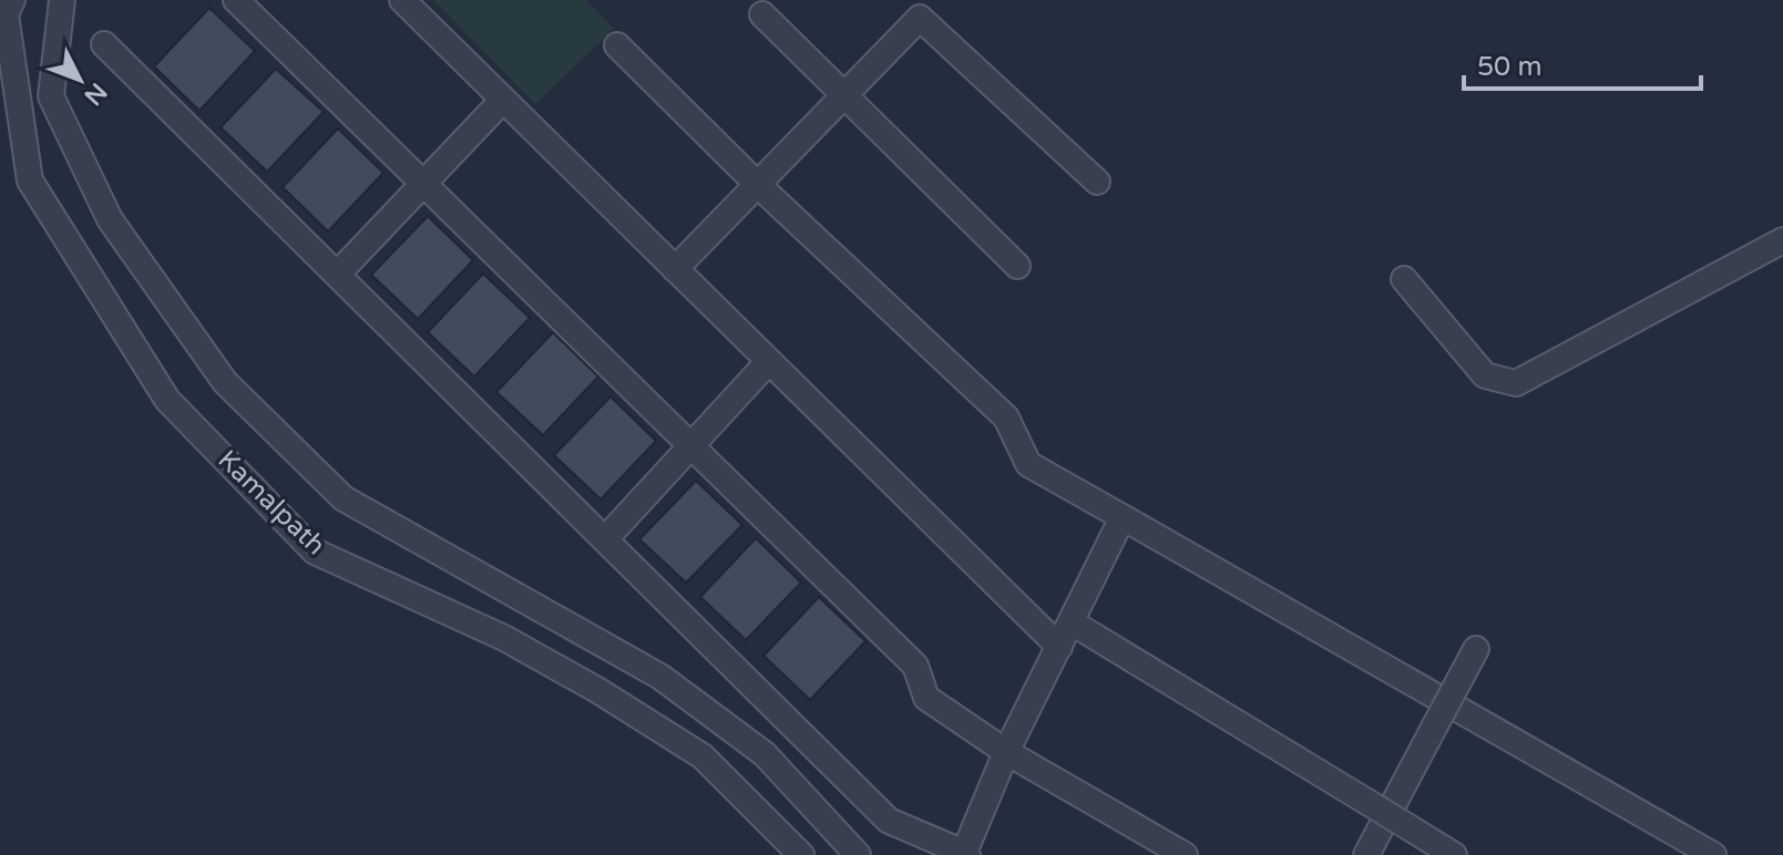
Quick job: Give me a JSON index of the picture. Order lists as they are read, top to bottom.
{
  "streets": {
    "street": ["Kamalpath"]
  },
  "scale_bar": "50 m",
  "north": "bottom right"
}
